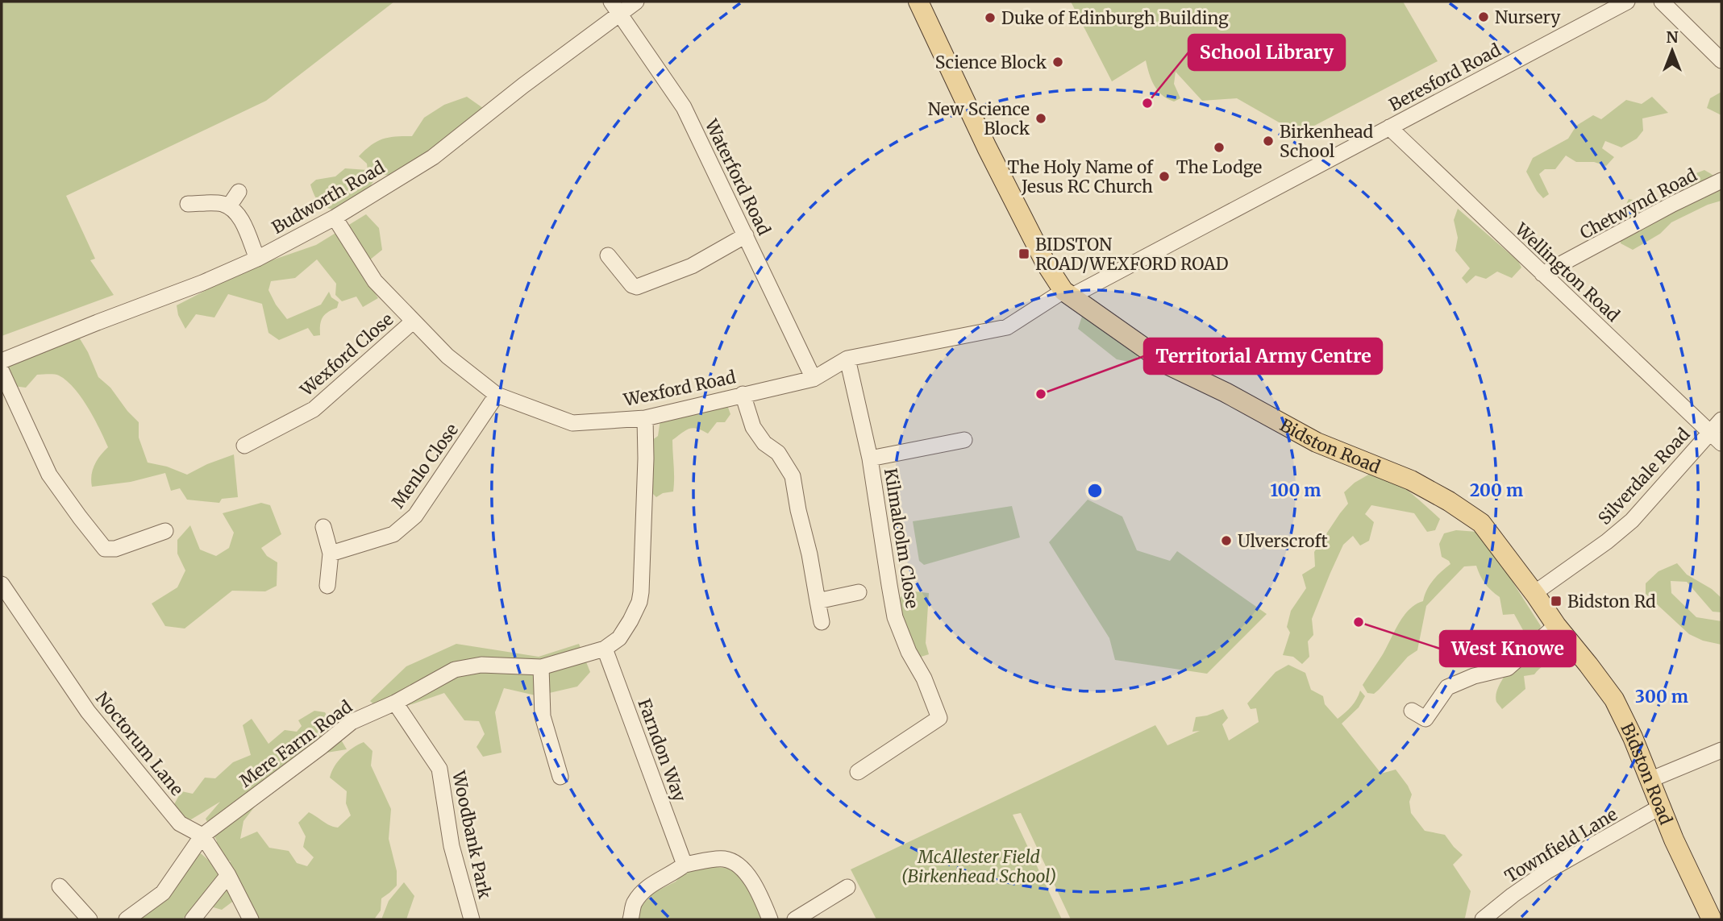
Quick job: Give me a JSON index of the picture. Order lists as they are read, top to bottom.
{
  "streets": {
    "main road": ["Bidston Road"],
    "street": [
      "Beresford Road",
      "Waterford Road",
      "Budworth Road",
      "Chetwynd Road",
      "Wellington Road",
      "Wexford Close",
      "Wexford Road",
      "Menlo Close",
      "Silverdale Road",
      "Kilmalcolm Close",
      "Noctorum Lane",
      "Mere Farm Road",
      "Farndon Way",
      "Woodbank Park",
      "Townfield Lane"
    ]
  },
  "crossings": [
    ["Beresford Road", "Wellington Road"],
    ["Beresford Road", "Wexford Road"],
    ["Beresford Road", "Bidston Road"],
    ["Waterford Road", "Budworth Road"],
    ["Waterford Road", "Wexford Road"],
    ["Budworth Road", "Wexford Road"],
    ["Chetwynd Road", "Wellington Road"],
    ["Wellington Road", "Silverdale Road"],
    ["Wexford Close", "Wexford Road"],
    ["Wexford Road", "Bidston Road"],
    ["Wexford Road", "Menlo Close"],
    ["Wexford Road", "Kilmalcolm Close"],
    ["Wexford Road", "Mere Farm Road"],
    ["Bidston Road", "Silverdale Road"],
    ["Bidston Road", "Townfield Lane"],
    ["Noctorum Lane", "Mere Farm Road"],
    ["Mere Farm Road", "Farndon Way"],
    ["Mere Farm Road", "Woodbank Park"]
  ],
  "parks": ["McAllester Field (Birkenhead School)"],
  "places": {
    "other": [
      "Nursery",
      "Duke of Edinburgh Building",
      "Science Block",
      "School Library",
      "New Science Block",
      "Birkenhead School",
      "The Lodge",
      "The Holy Name of Jesus RC Church",
      "Territorial Army Centre",
      "Ulverscroft",
      "West Knowe"
    ],
    "transit": ["BIDSTON ROAD/WEXFORD ROAD", "Bidston Rd"]
  },
  "north": "top",
  "rings": ["100 m", "200 m", "300 m"]
}
